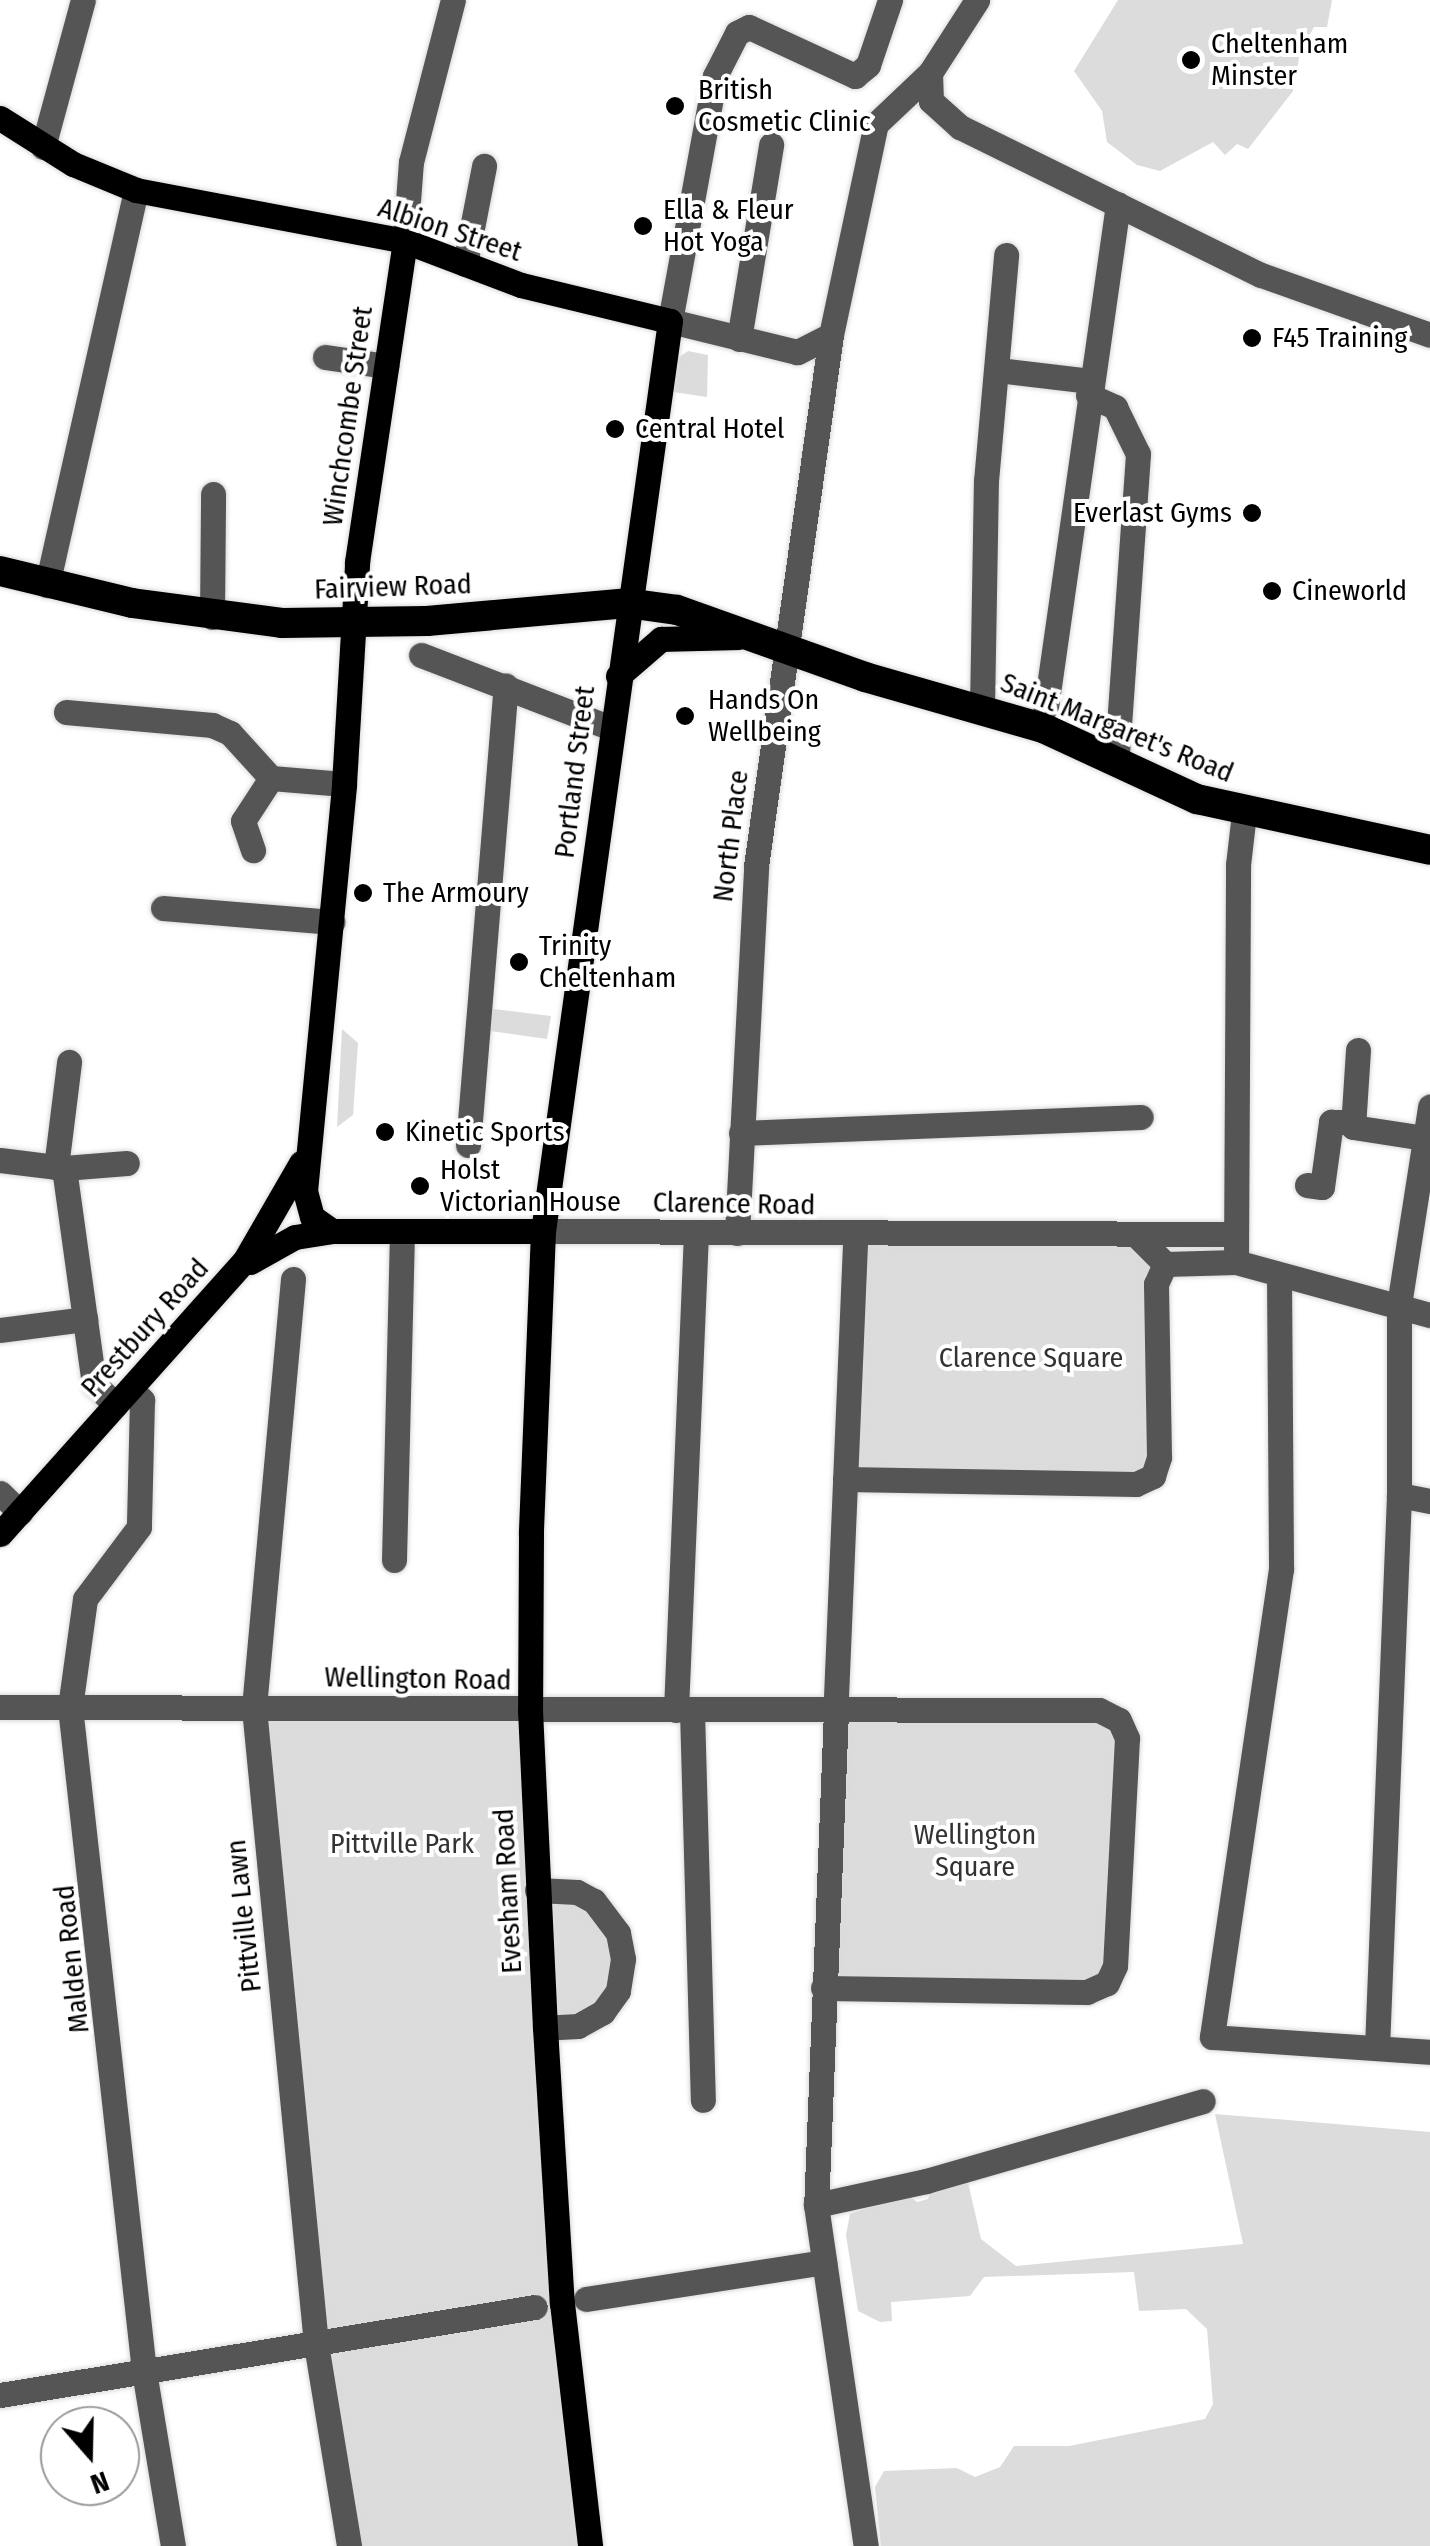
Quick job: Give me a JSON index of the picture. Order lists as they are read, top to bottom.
{
  "streets": {
    "highway": ["Fairview Road", "Saint Margaret's Road"],
    "main road": [
      "Albion Street",
      "Winchcombe Street",
      "Portland Street",
      "Clarence Road",
      "Prestbury Road",
      "Evesham Road"
    ],
    "street": [
      "North Place",
      "Wellington Road",
      "Pittville Lawn",
      "Malden Road"
    ]
  },
  "crossings": [
    ["Albion Street", "Winchcombe Street"],
    ["Albion Street", "Portland Street"],
    ["Winchcombe Street", "Fairview Road"],
    ["Winchcombe Street", "Prestbury Road"],
    ["Fairview Road", "Saint Margaret's Road"],
    ["Fairview Road", "Portland Street"],
    ["Fairview Road", "North Place"],
    ["Saint Margaret's Road", "North Place"],
    ["Portland Street", "Clarence Road"],
    ["Portland Street", "Evesham Road"],
    ["North Place", "Clarence Road"],
    ["Clarence Road", "Prestbury Road"],
    ["Clarence Road", "Evesham Road"],
    ["Prestbury Road", "Malden Road"],
    ["Wellington Road", "Evesham Road"],
    ["Wellington Road", "Pittville Lawn"],
    ["Wellington Road", "Malden Road"]
  ],
  "parks": ["Clarence Square", "Wellington Square", "Pittville Park"],
  "places": [
    "Cheltenham Minster",
    "British Cosmetic Clinic",
    "Ella & Fleur Hot Yoga",
    "F45 Training",
    "Central Hotel",
    "Everlast Gyms",
    "Cineworld",
    "Hands On Wellbeing",
    "The Armoury",
    "Trinity Cheltenham",
    "Kinetic Sports",
    "Holst Victorian House"
  ],
  "north": "bottom"
}
